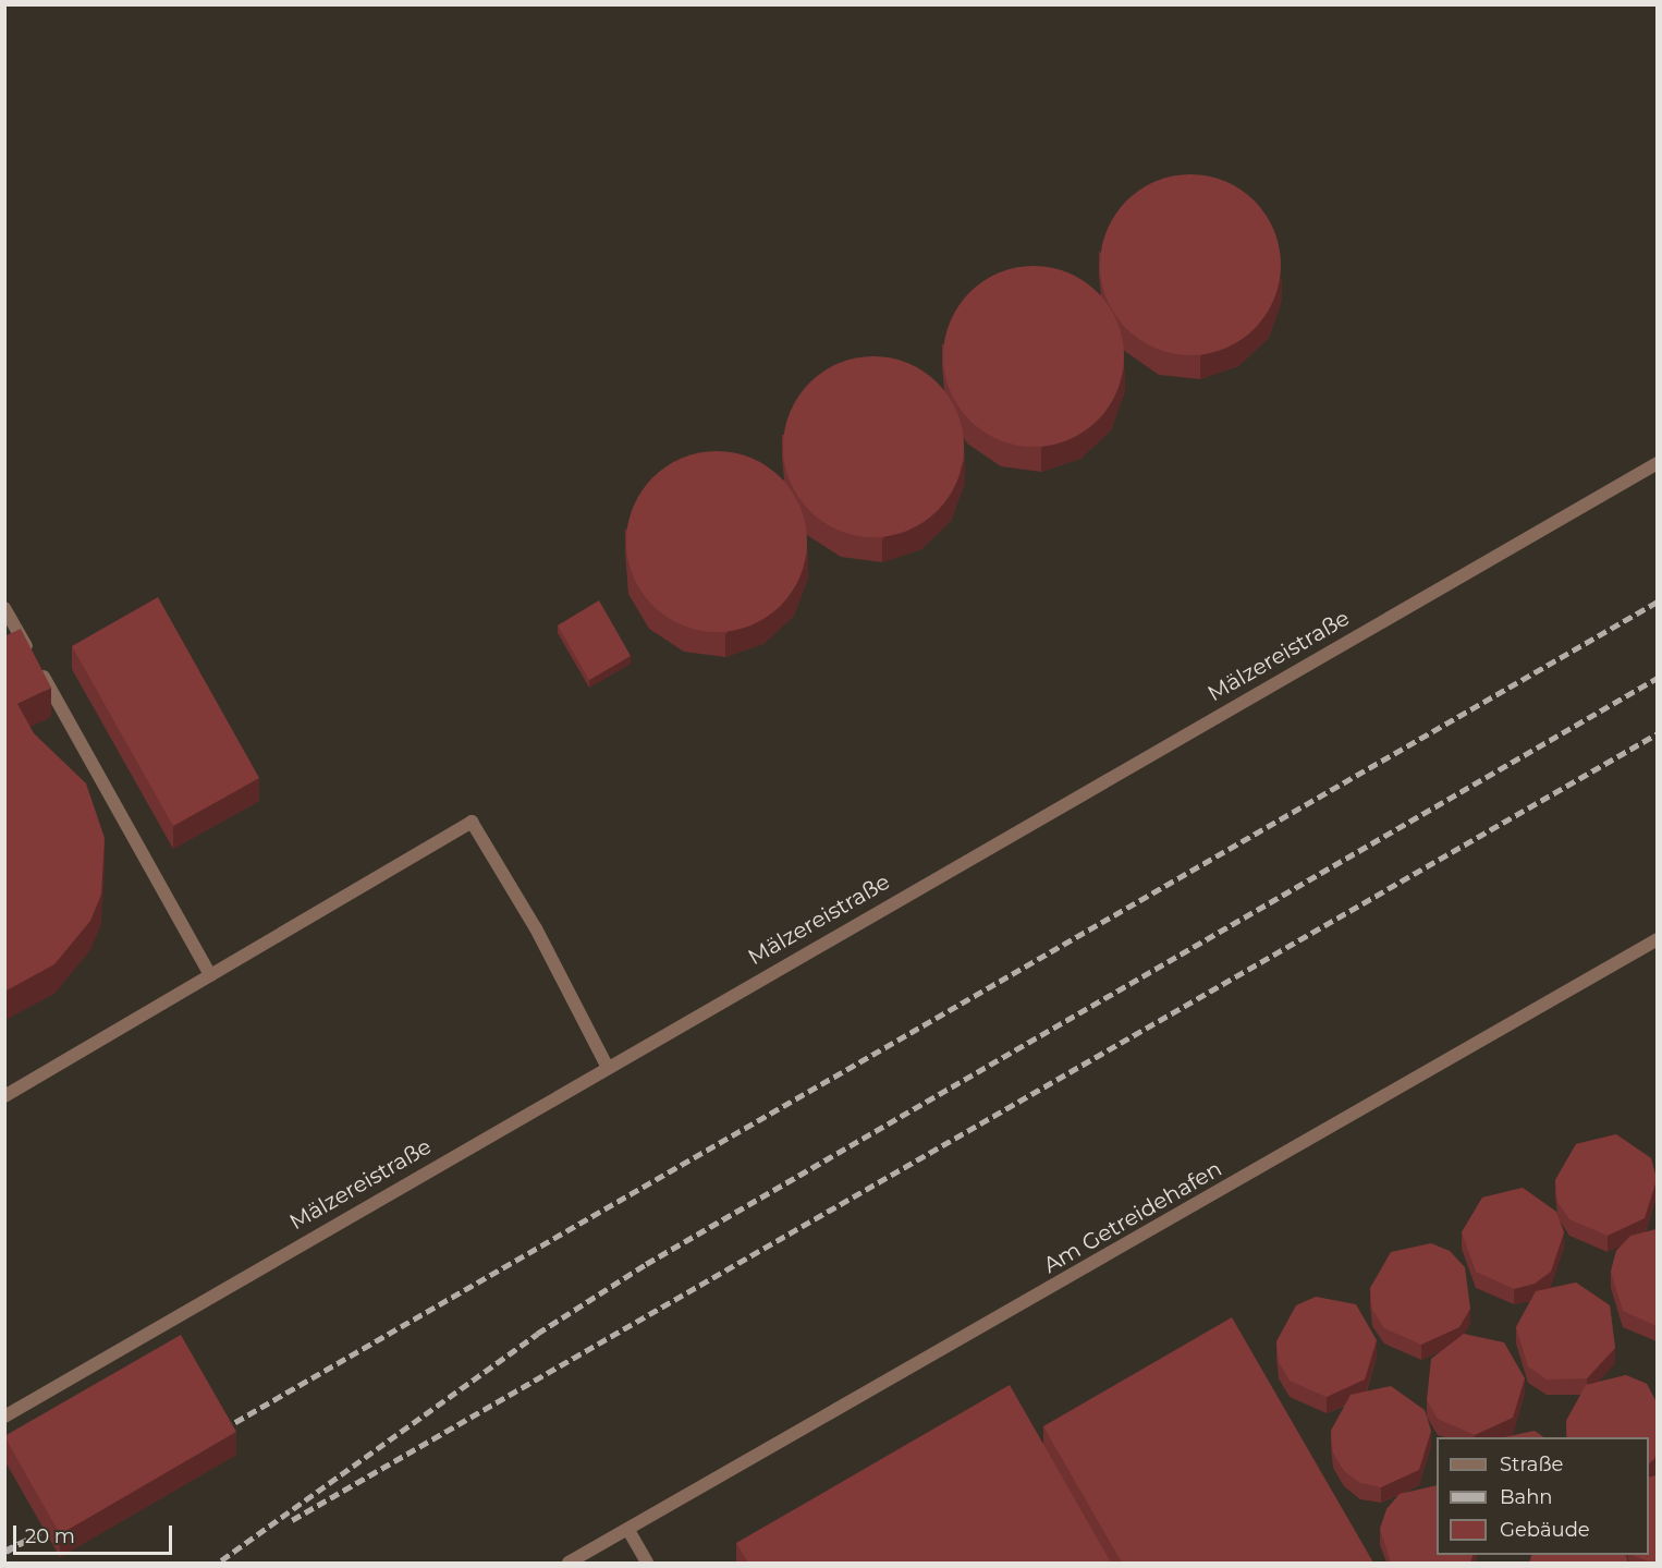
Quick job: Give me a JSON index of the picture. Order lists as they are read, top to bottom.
{
  "streets": {
    "street": ["Mälzereistraße", "Am Getreidehafen"]
  },
  "legend": ["Straße", "Bahn", "Gebäude"],
  "scale_bar": "20 m"
}
